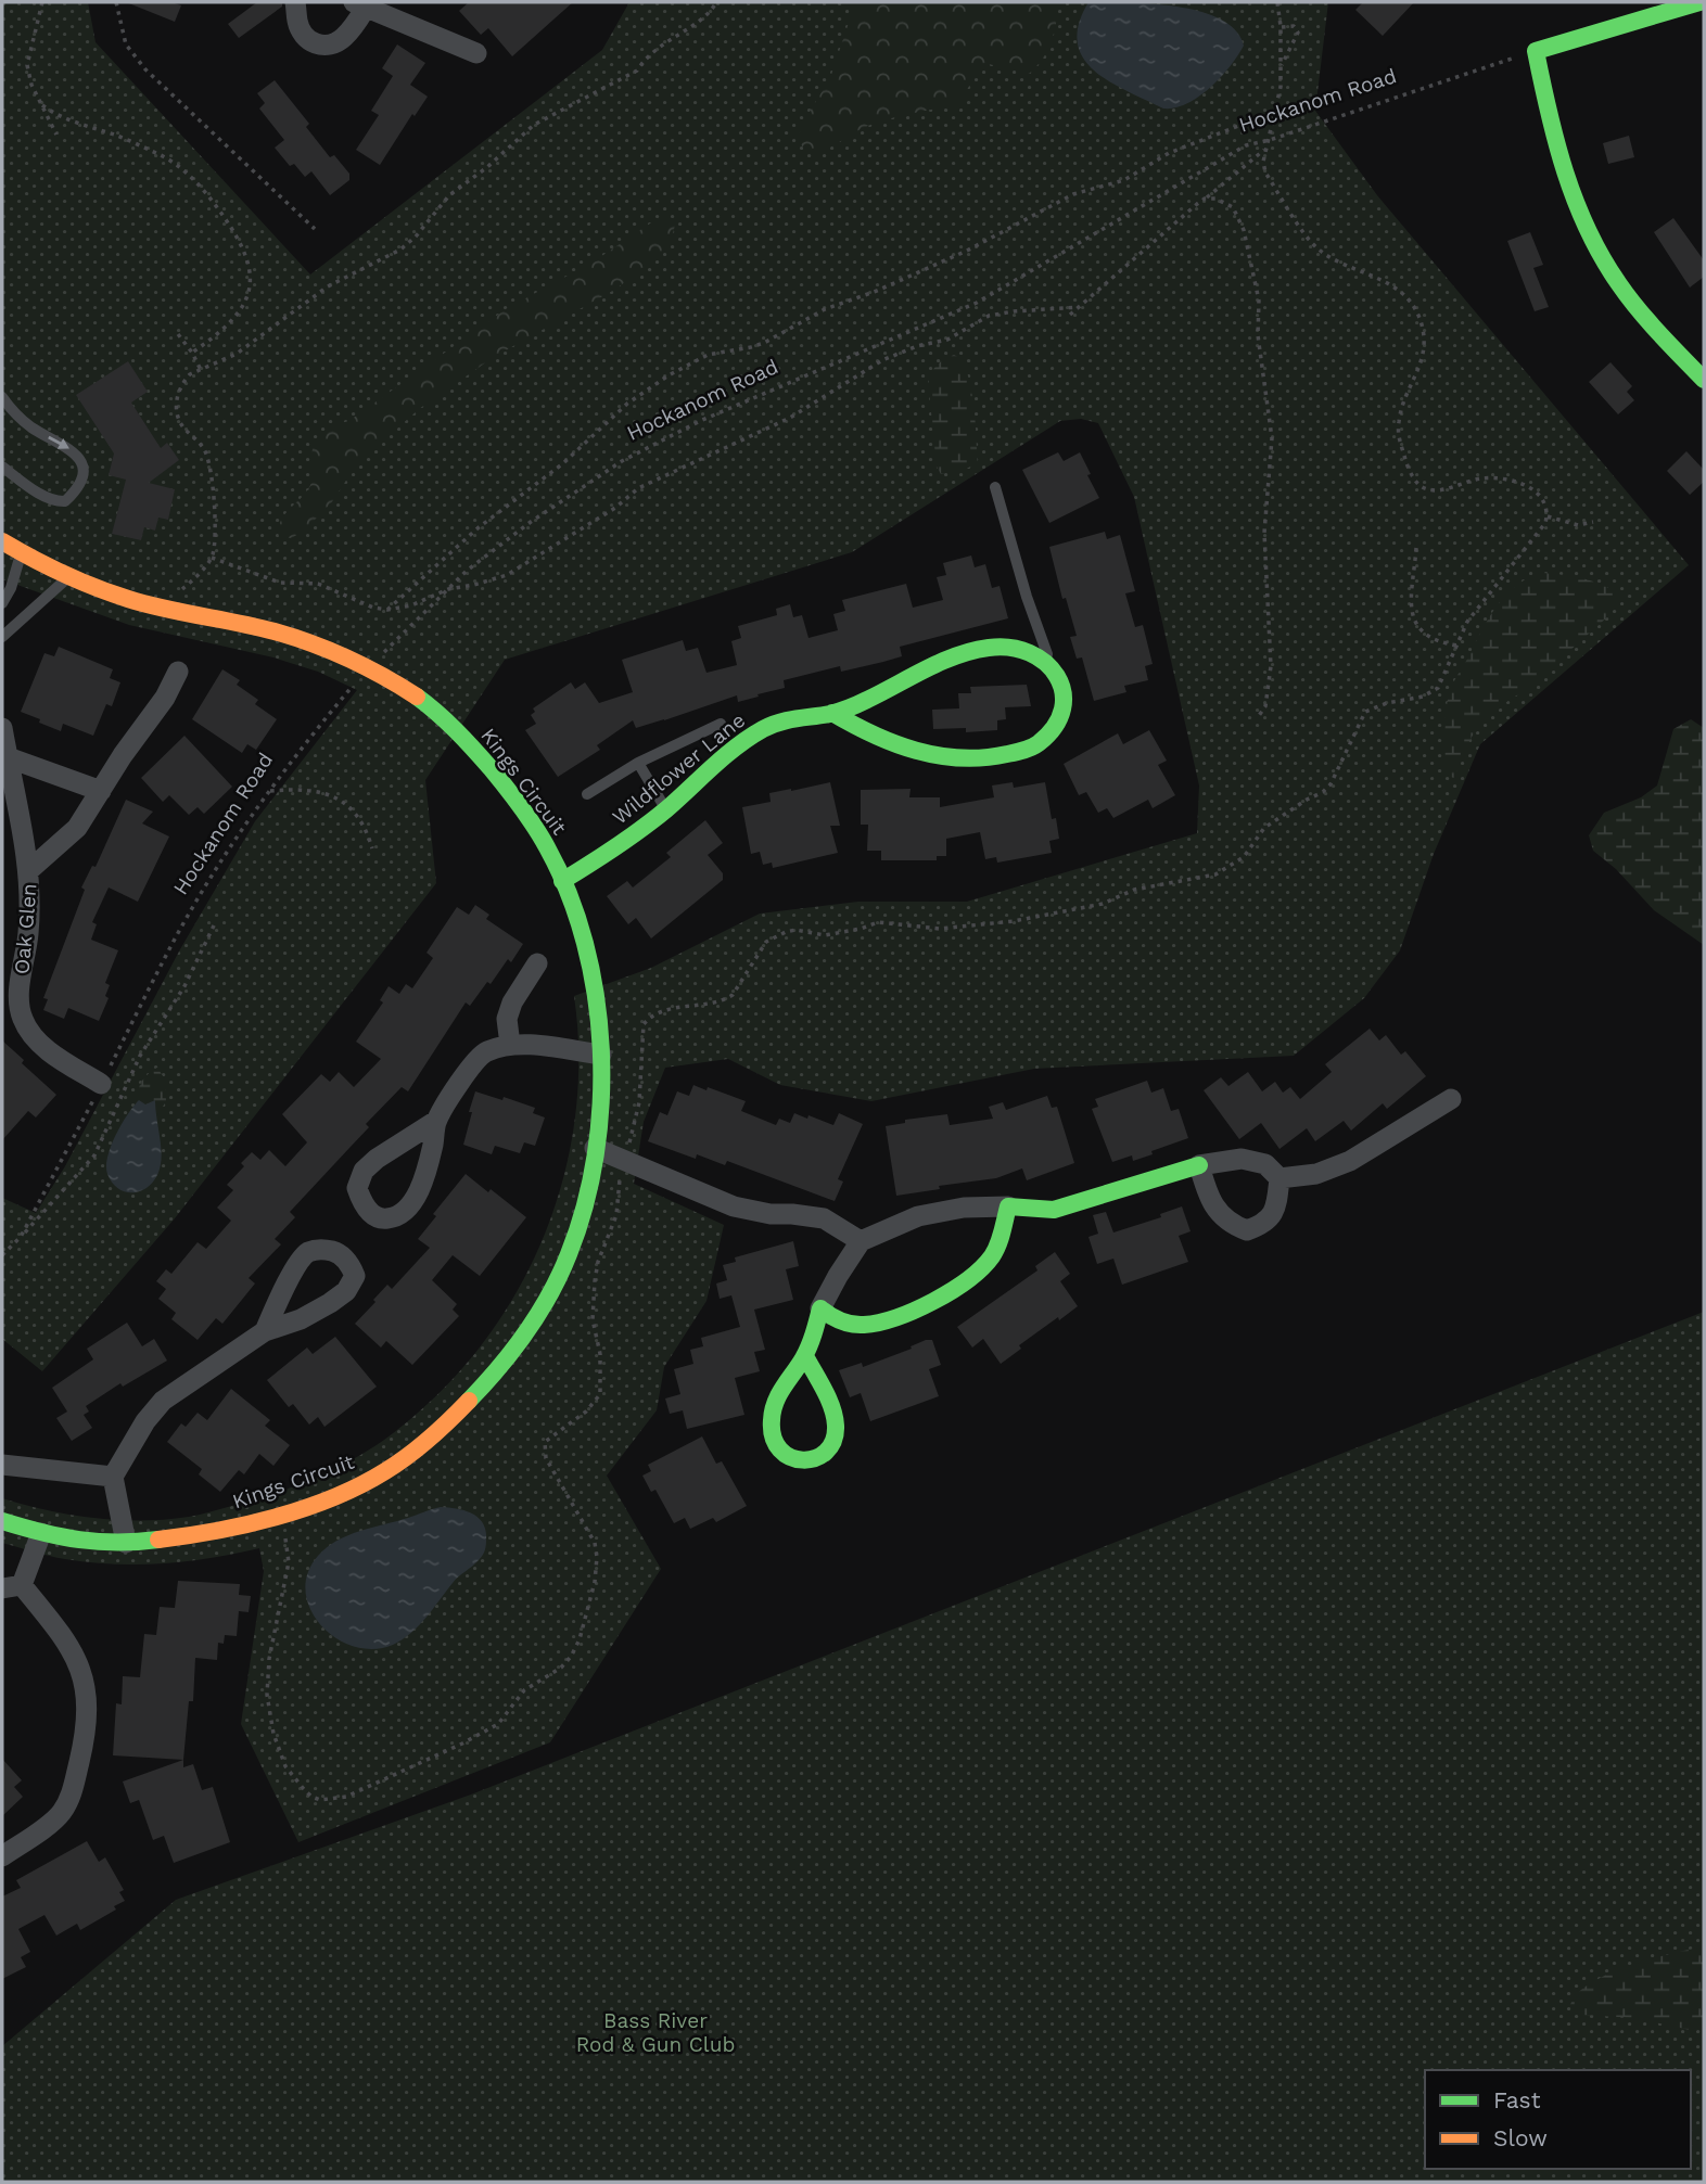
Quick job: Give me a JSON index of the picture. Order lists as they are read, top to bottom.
{
  "streets": {
    "street": ["Wildflower Lane", "Kings Circuit", "Oak Glen"],
    "path": ["Hockanom Road"]
  },
  "crossings": [
    ["Hockanom Road", "Kings Circuit"],
    ["Hockanom Road", "Oak Glen"],
    ["Wildflower Lane", "Kings Circuit"]
  ],
  "parks": ["Bass River Rod & Gun Club"],
  "legend": ["Fast", "Slow"]
}
